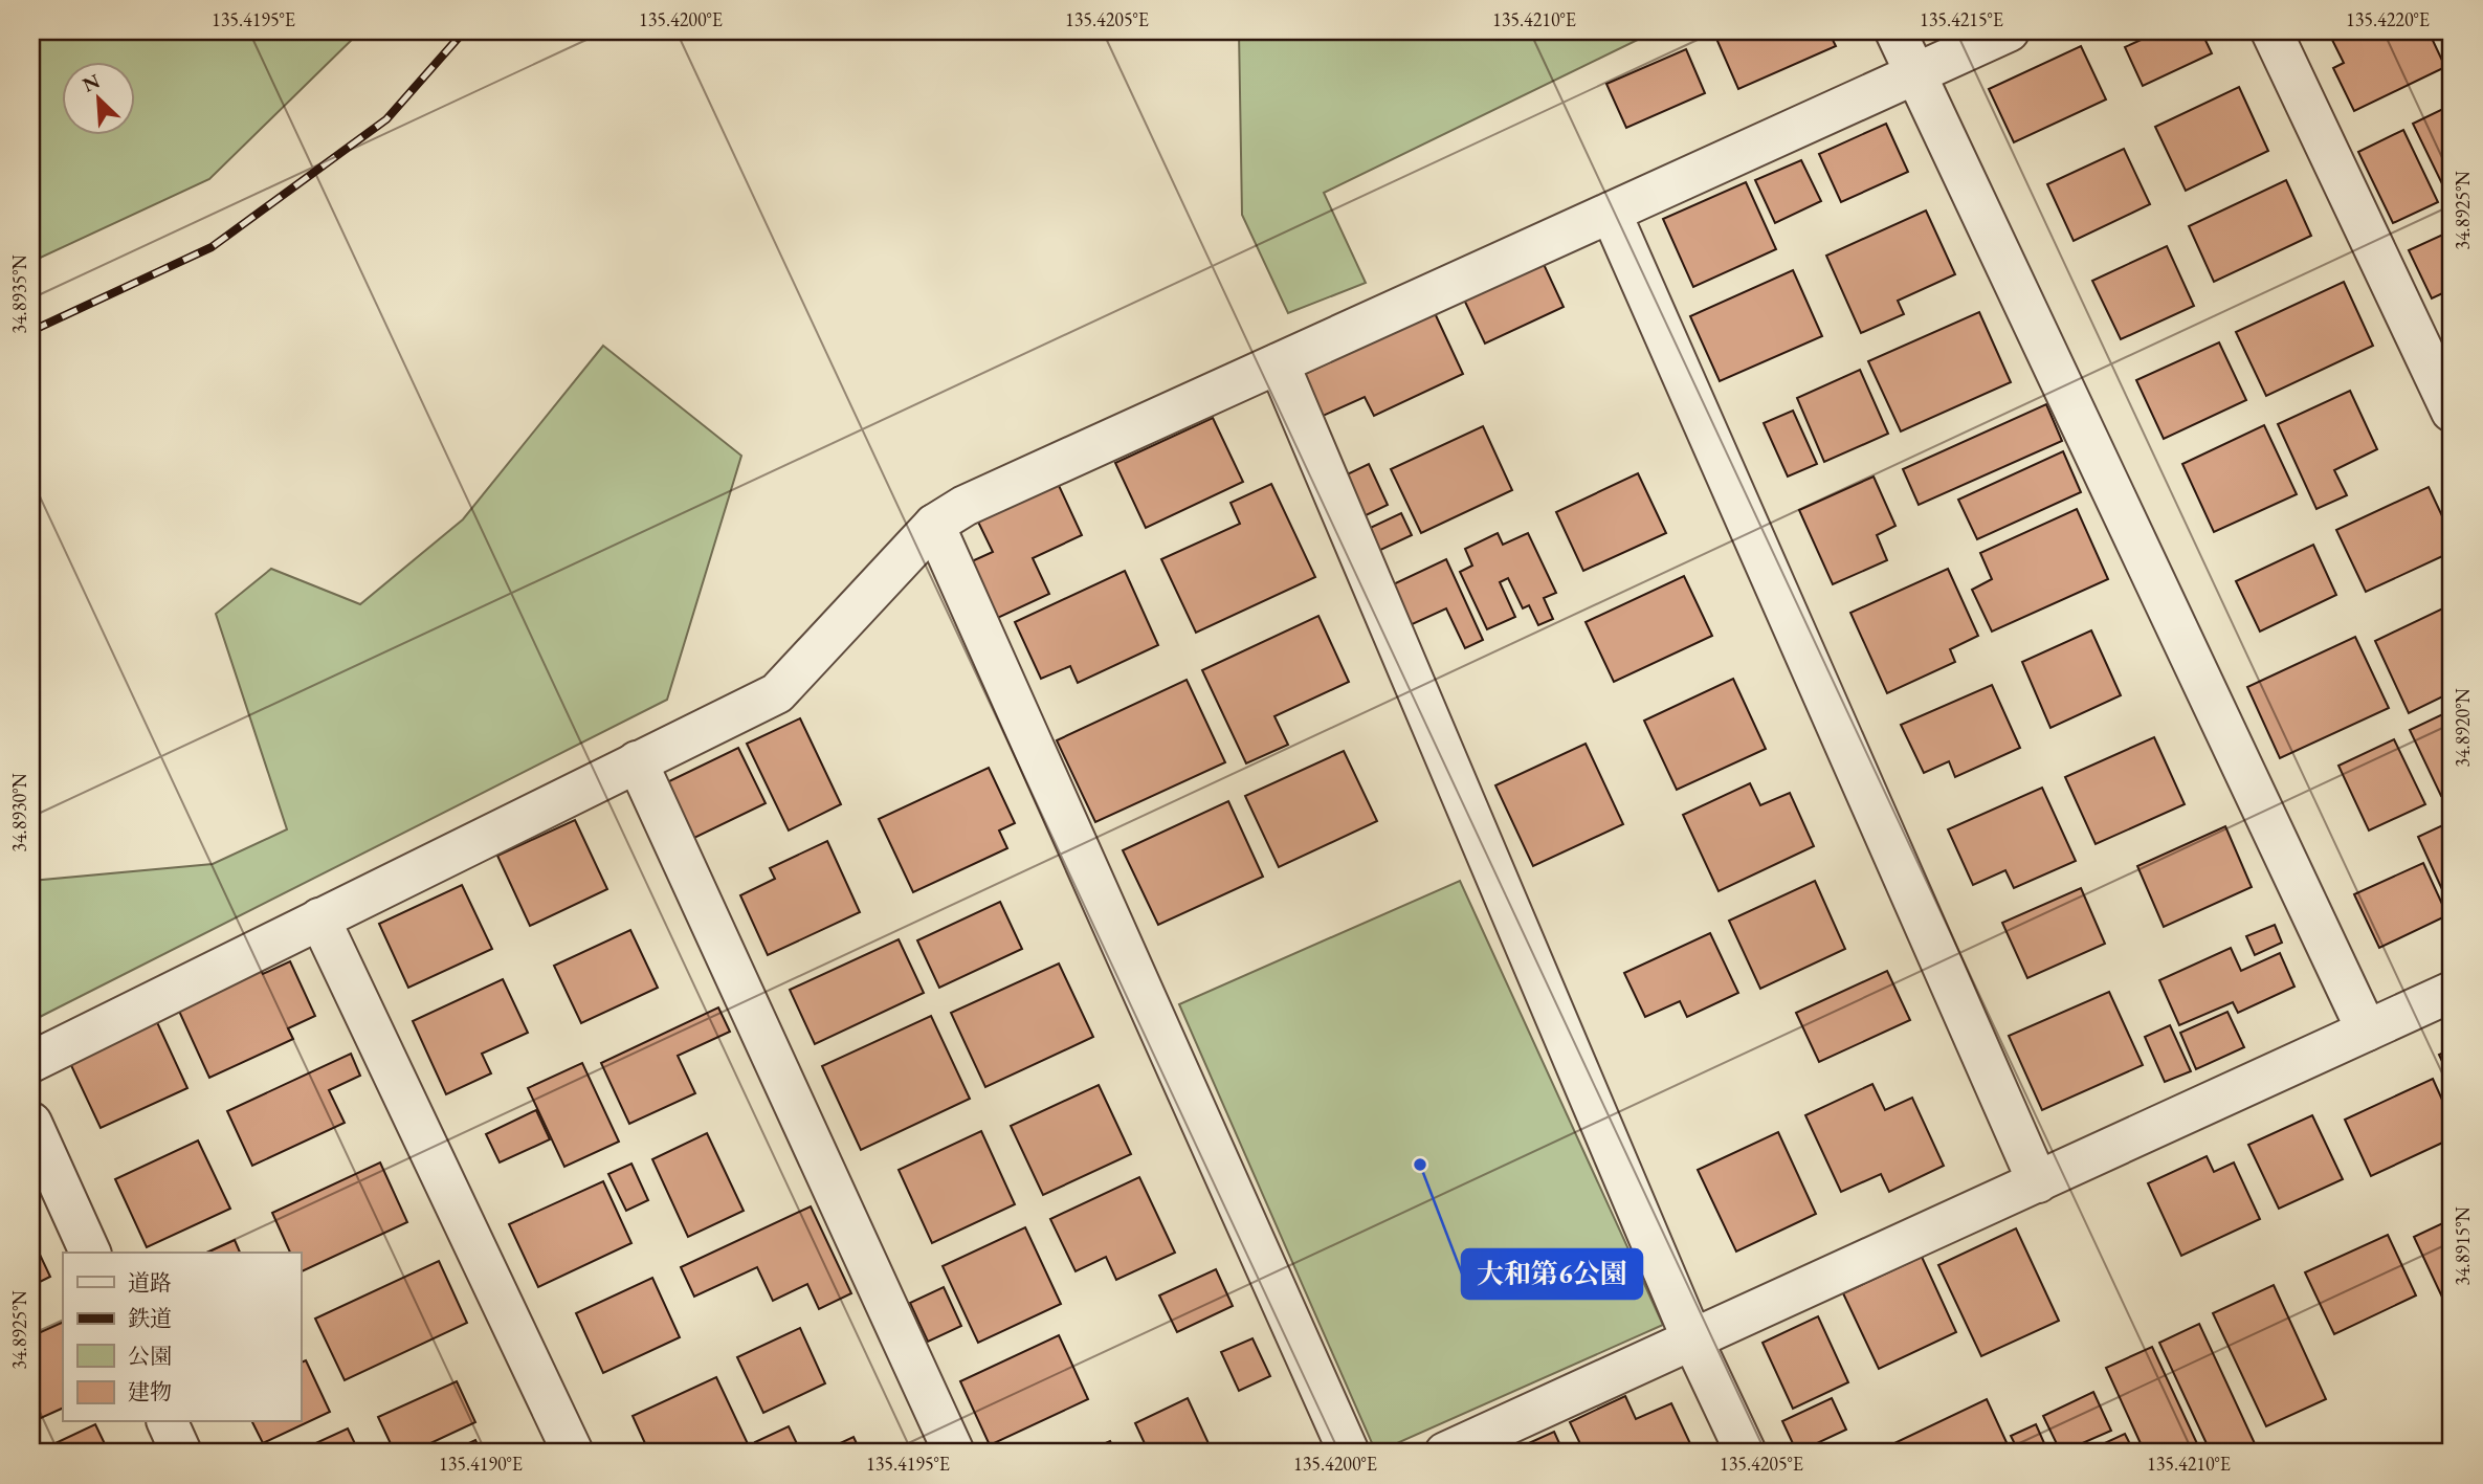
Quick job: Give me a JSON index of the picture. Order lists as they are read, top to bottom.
{
  "places": ["大和第6公園"],
  "legend": [
    "道路",
    "鉄道",
    "公園",
    "建物"
  ],
  "north": "top left",
  "coordinates": [
    "135.4195°E",
    "135.4200°E",
    "135.4205°E",
    "135.4210°E",
    "135.4215°E",
    "135.4220°E",
    "34.8925°N",
    "34.8935°N",
    "34.8920°N",
    "34.8930°N",
    "34.8915°N",
    "135.4190°E"
  ]
}
